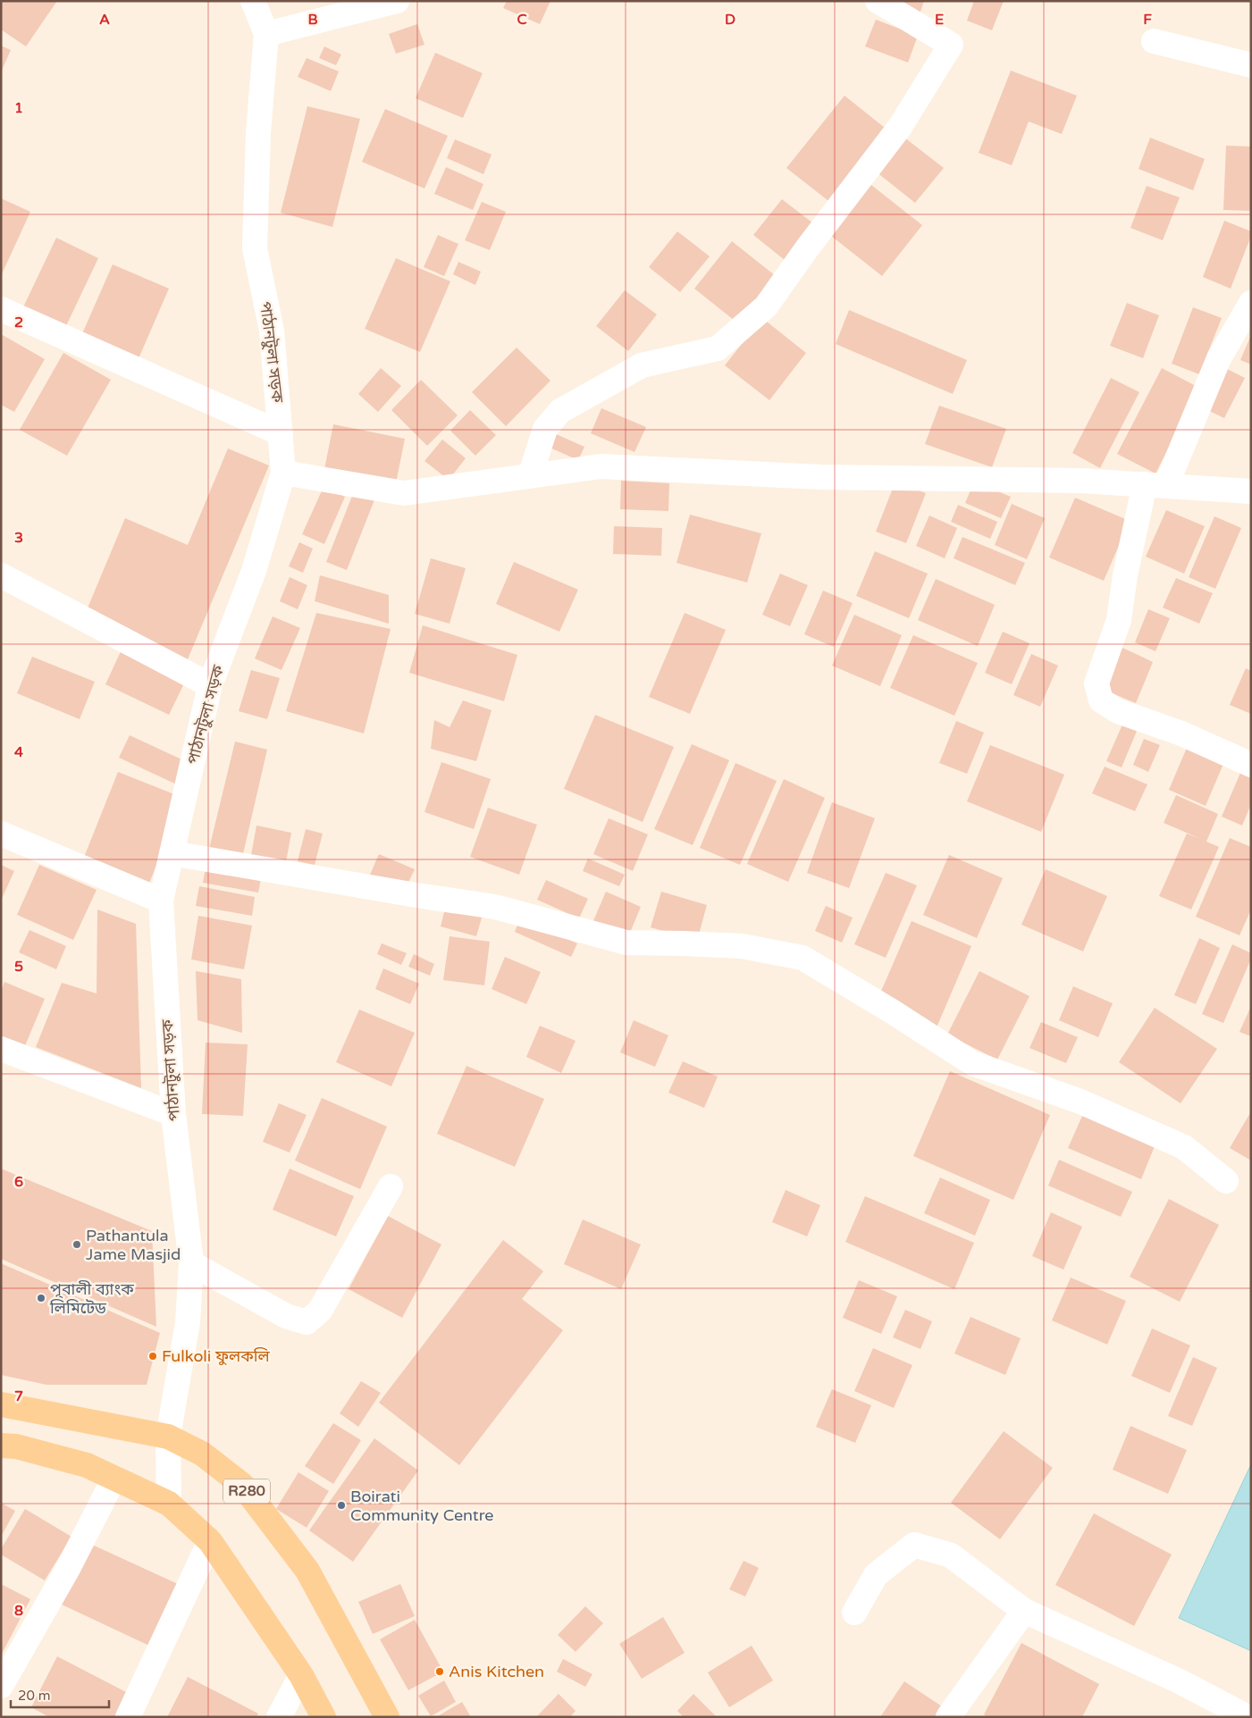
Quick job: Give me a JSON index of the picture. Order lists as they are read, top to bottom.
{
  "streets": {
    "main road": ["R280"],
    "street": ["পাঠানটুলা সড়ক"]
  },
  "crossings": [
    ["পাঠানটুলা সড়ক", "R280"]
  ],
  "places": [
    "Pathantula Jame Masjid",
    "পূবালী ব্যাংক লিমিটেড",
    "Fulkoli ফুলকলি",
    "Boirati Community Centre",
    "Anis Kitchen"
  ],
  "scale_bar": "20 m",
  "grid": {
    "columns": [
      "A",
      "B",
      "C",
      "D",
      "E",
      "F"
    ],
    "rows": [
      "1",
      "2",
      "3",
      "4",
      "5",
      "6",
      "7",
      "8"
    ]
  }
}
